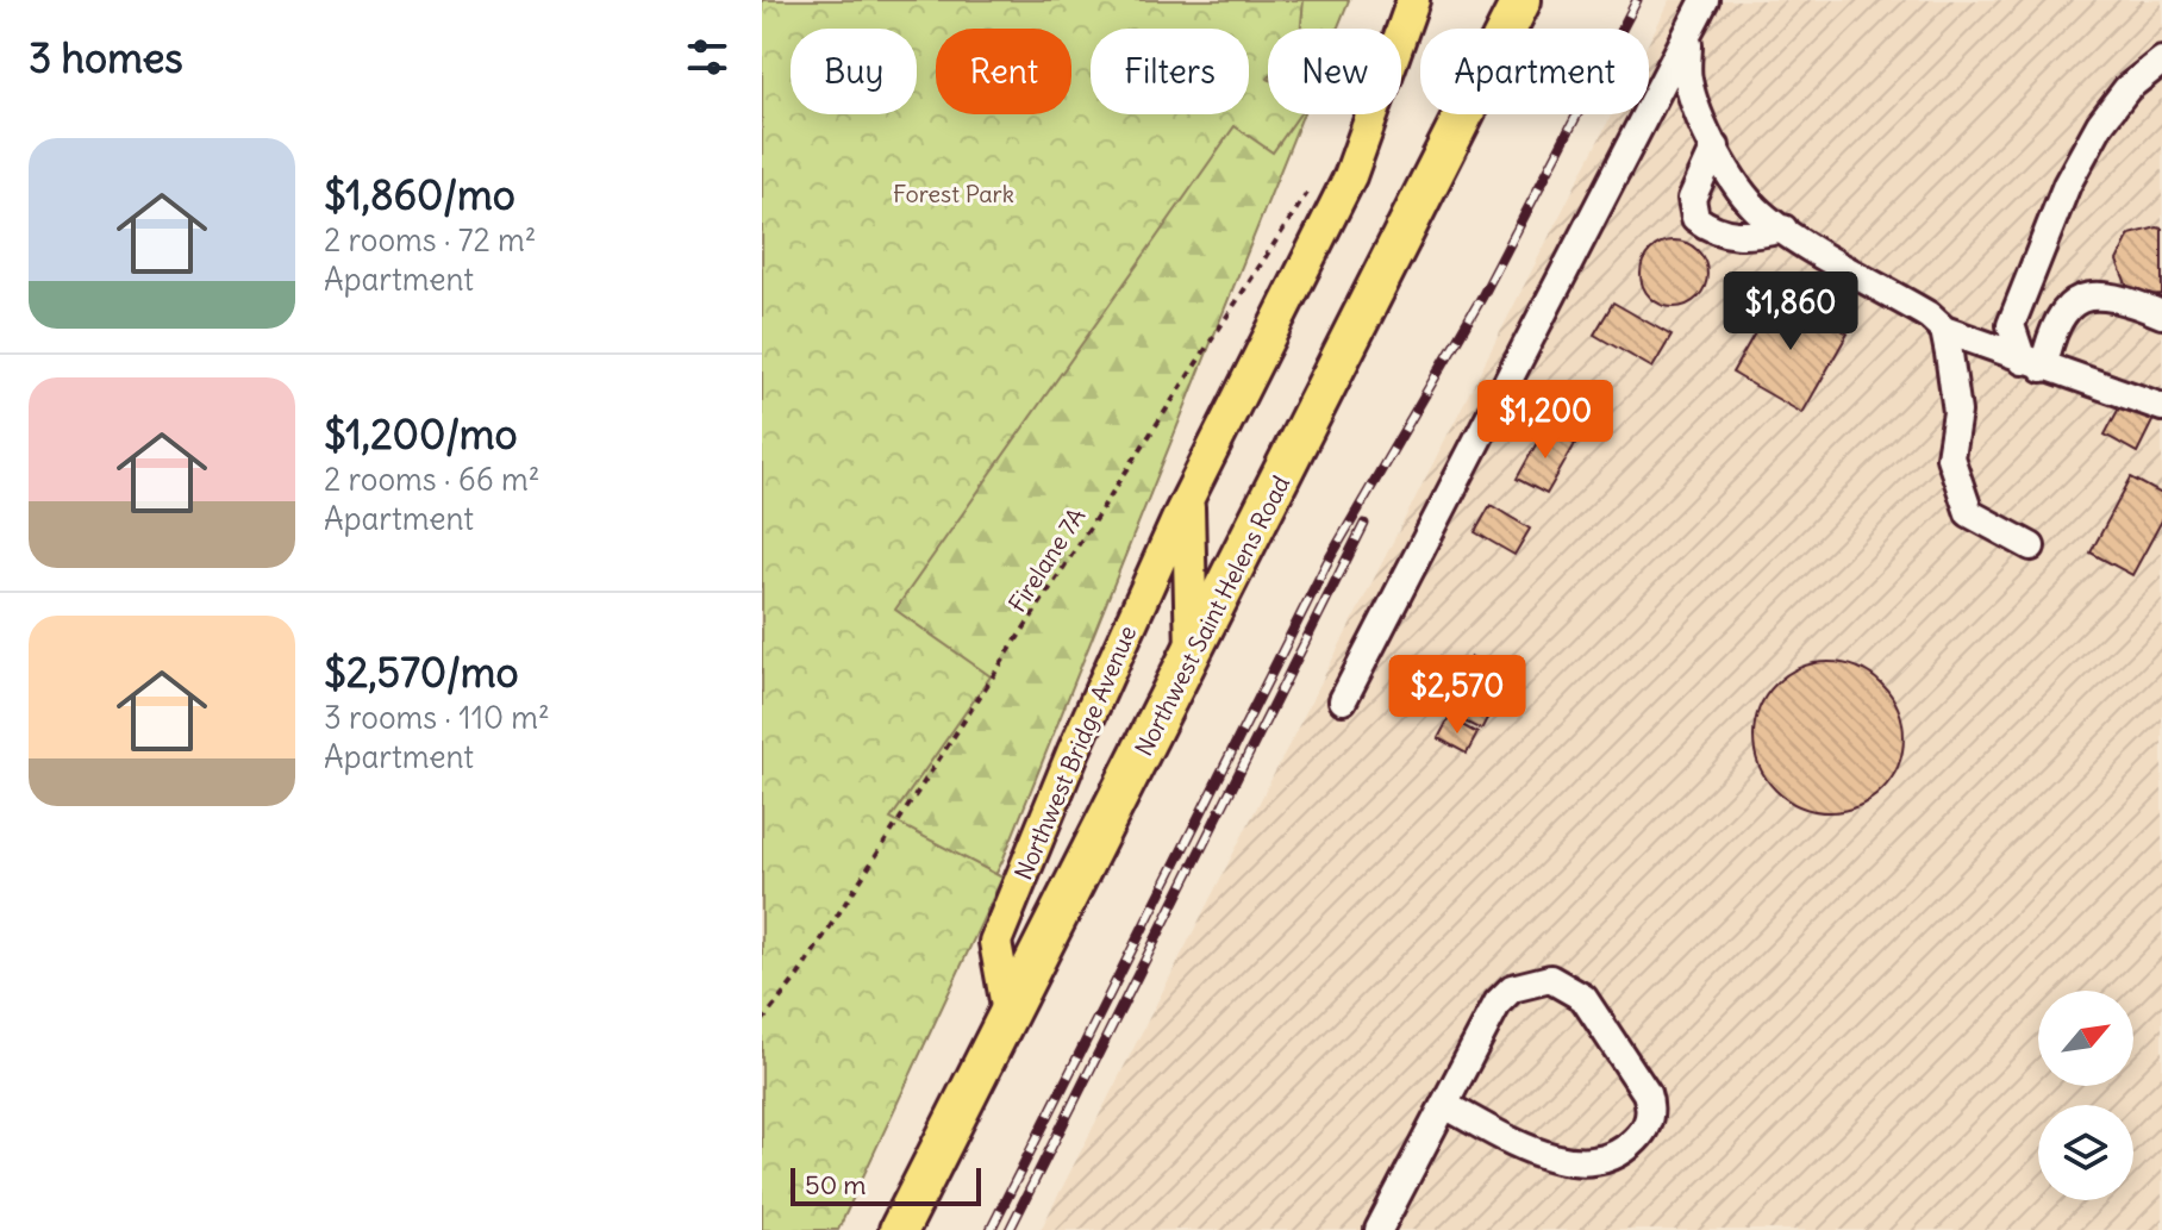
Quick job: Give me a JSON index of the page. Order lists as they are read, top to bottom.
{
  "streets": {
    "highway": ["Northwest Saint Helens Road"],
    "main road": ["Northwest Bridge Avenue"],
    "path": ["Firelane 7A"]
  },
  "crossings": [
    ["Northwest Saint Helens Road", "Northwest Bridge Avenue"]
  ],
  "parks": ["Forest Park"],
  "scale_bar": "50 m",
  "north": "top right",
  "page": {
    "heading": "3 homes",
    "chip": [
      "Buy",
      "Rent",
      "Filters",
      "New",
      "Apartment"
    ],
    "list": [
      {
        "name": "$1,860/mo",
        "note": "2 rooms · 72 m² · Apartment"
      },
      {
        "name": "$1,200/mo",
        "note": "2 rooms · 66 m² · Apartment"
      },
      {
        "name": "$2,570/mo",
        "note": "3 rooms · 110 m² · Apartment"
      }
    ],
    "price": ["$1,860", "$1,200", "$2,570"],
    "scale": "50 m"
  }
}
